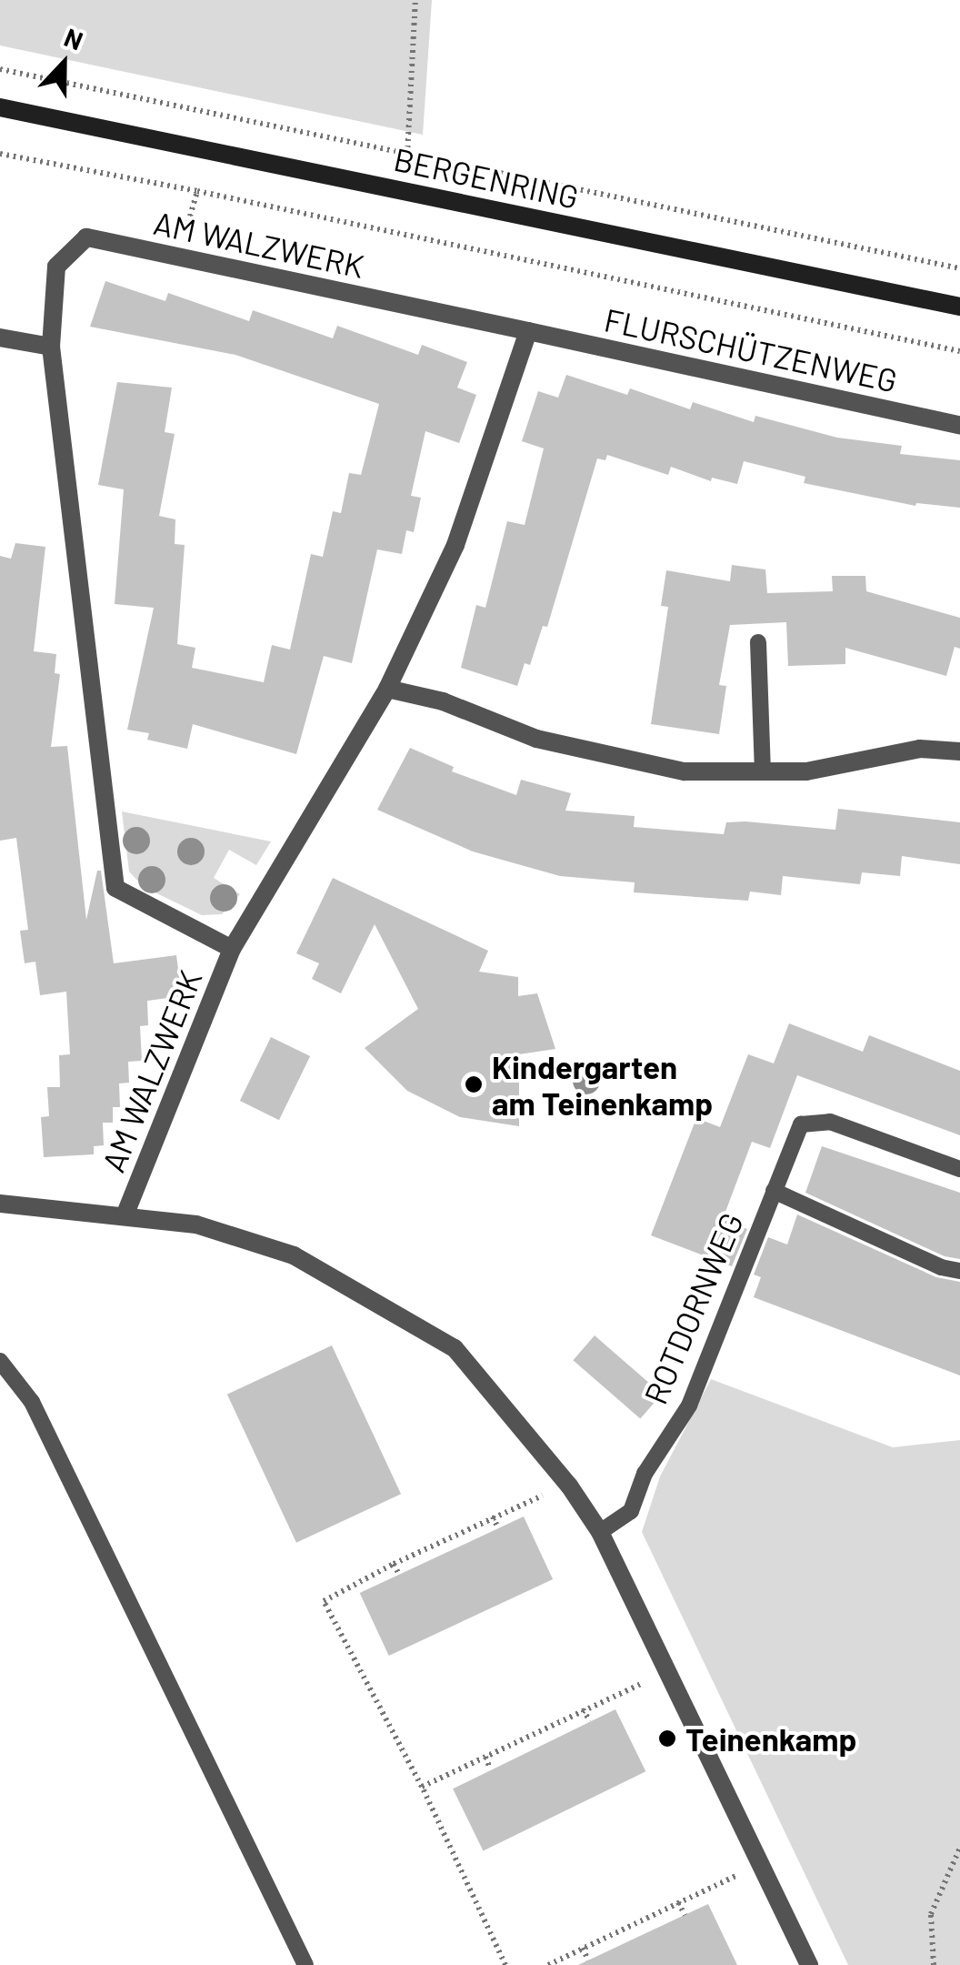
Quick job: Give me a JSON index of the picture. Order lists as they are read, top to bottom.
{
  "streets": {
    "main road": ["BERGENRING"],
    "street": ["AM WALZWERK", "FLURSCHÜTZENWEG"],
    "lane": ["ROTDORNWEG"]
  },
  "crossings": [
    ["AM WALZWERK", "FLURSCHÜTZENWEG"]
  ],
  "places": ["Kindergarten am Teinenkamp", "Teinenkamp"],
  "north": "top"
}
